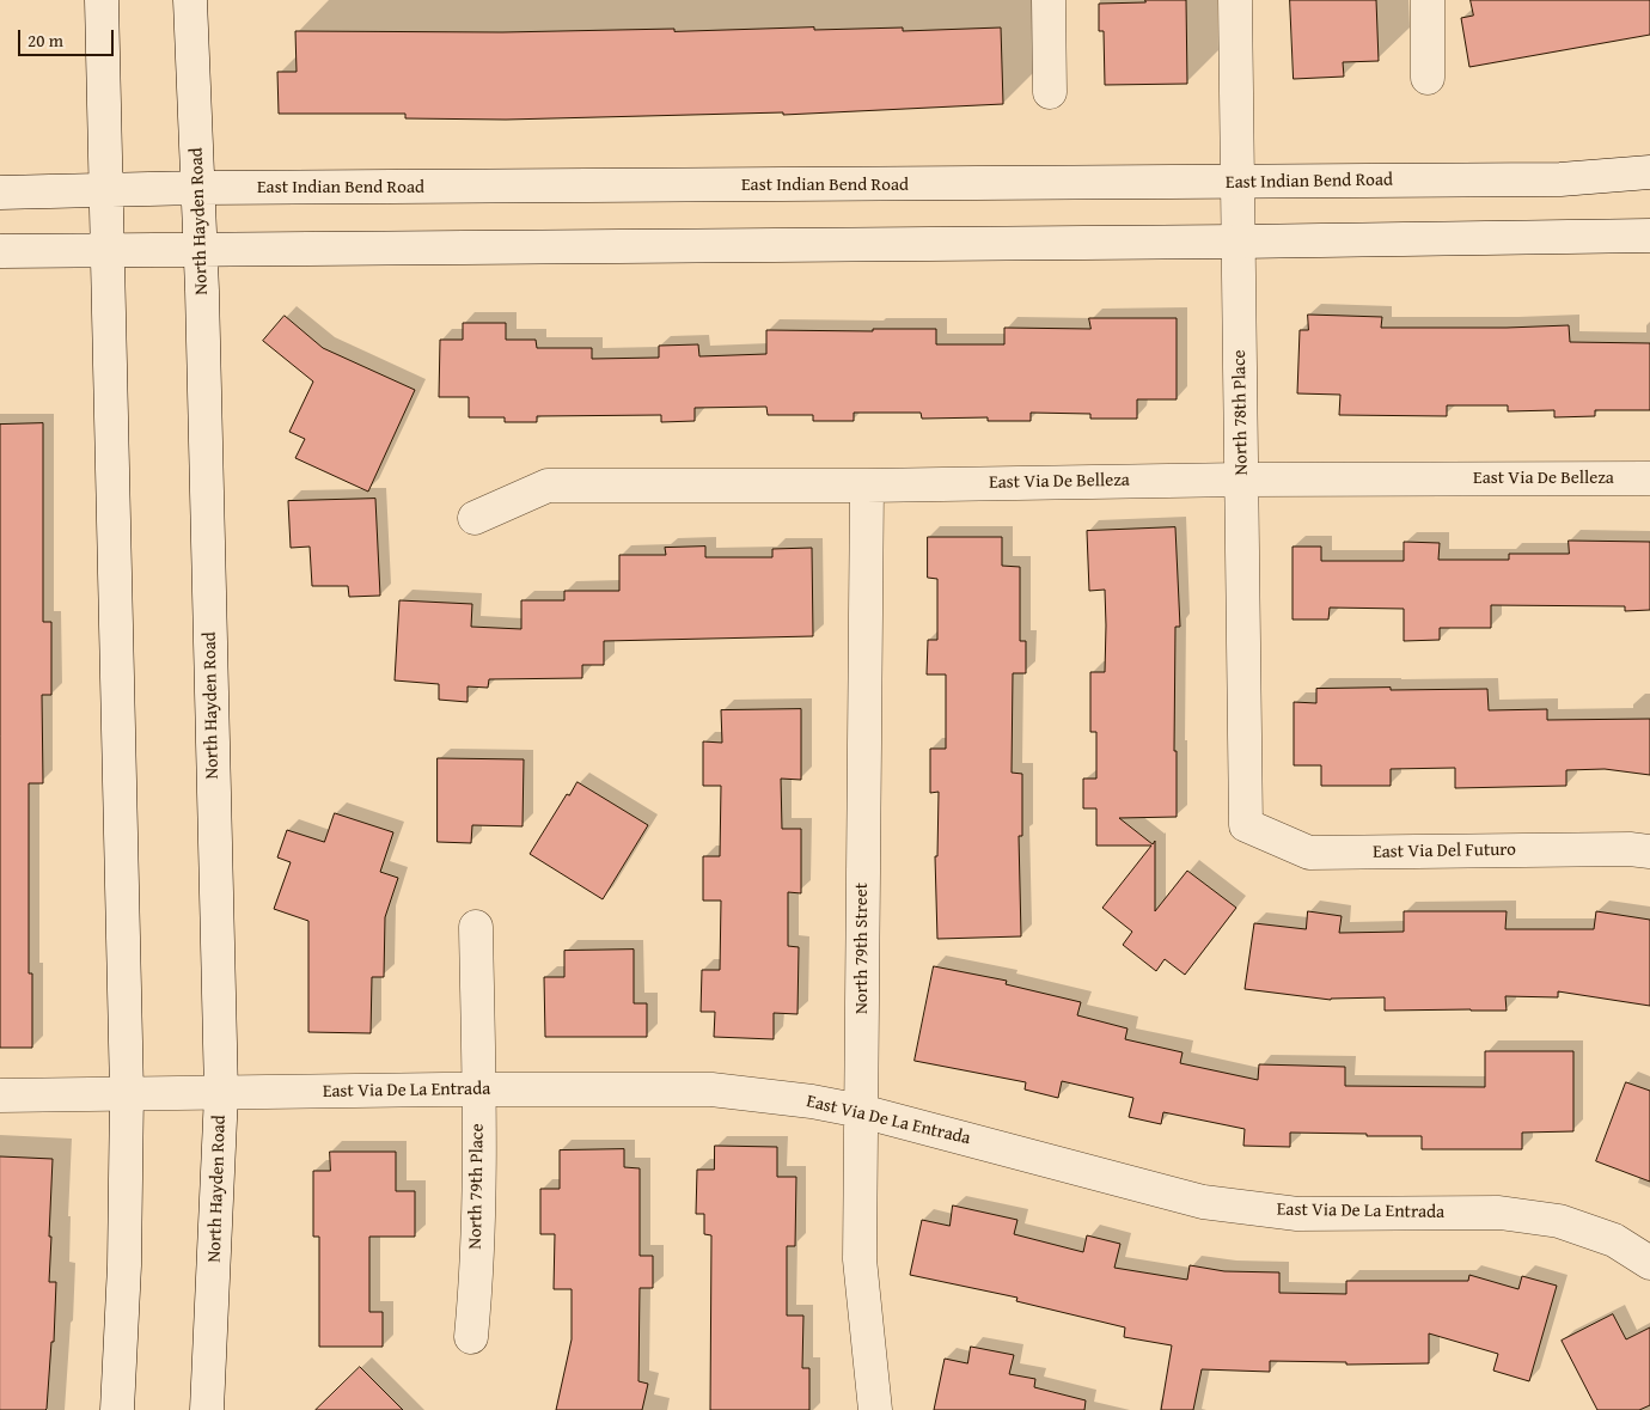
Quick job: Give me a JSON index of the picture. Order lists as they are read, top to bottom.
{
  "streets": {
    "main road": [
      "East Indian Bend Road",
      "North Hayden Road",
      "North 78th Place",
      "East Via De Belleza",
      "East Via Del Futuro",
      "North 79th Street",
      "East Via De La Entrada",
      "North 79th Place"
    ]
  },
  "crossings": [
    ["East Indian Bend Road", "North Hayden Road"],
    ["East Indian Bend Road", "North 78th Place"],
    ["North Hayden Road", "East Via De La Entrada"],
    ["North 78th Place", "East Via De Belleza"],
    ["North 78th Place", "East Via Del Futuro"],
    ["East Via De Belleza", "North 79th Street"],
    ["North 79th Street", "East Via De La Entrada"],
    ["East Via De La Entrada", "North 79th Place"]
  ],
  "scale_bar": "20 m"
}
